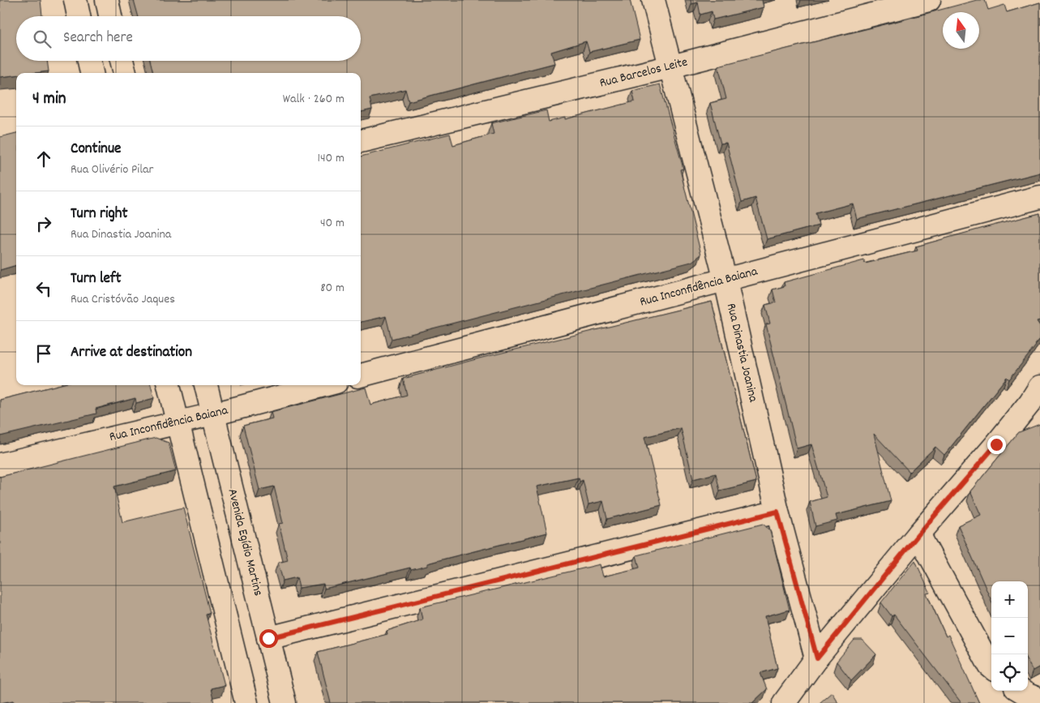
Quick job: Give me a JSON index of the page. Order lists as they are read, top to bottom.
{
  "streets": {
    "street": [
      "Rua Barcelos Leite",
      "Rua Inconfidência Baiana",
      "Rua Dinastia Joanina",
      "Avenida Egídio Martins"
    ]
  },
  "crossings": [
    ["Rua Barcelos Leite", "Rua Dinastia Joanina"],
    ["Rua Inconfidência Baiana", "Rua Dinastia Joanina"],
    ["Rua Inconfidência Baiana", "Avenida Egídio Martins"]
  ],
  "north": "top",
  "page": {
    "search": "Search here",
    "heading": ["4 min", "Walk · 260 m"],
    "list": [
      ["Continue", "Rua Olivério Pilar", "140 m"],
      ["Turn right", "Rua Dinastia Joanina", "40 m"],
      ["Turn left", "Rua Cristóvão Jaques", "80 m"],
      "Arrive at destination"
    ],
    "map_buttons": ["+", "−"]
  }
}
